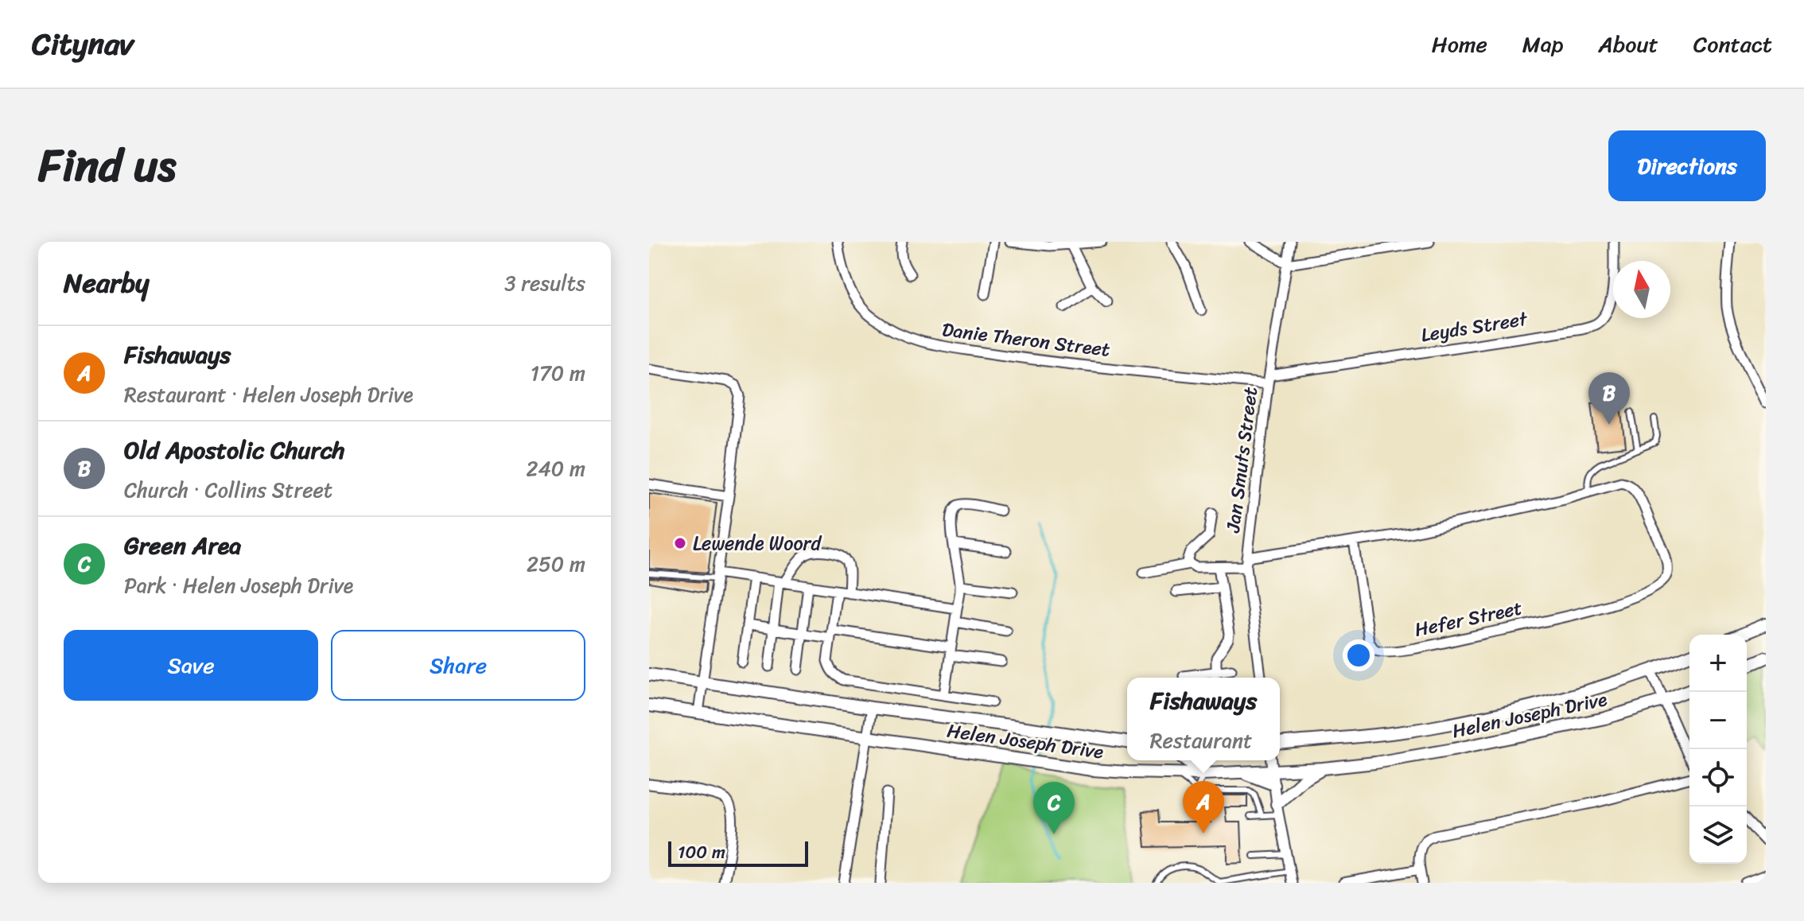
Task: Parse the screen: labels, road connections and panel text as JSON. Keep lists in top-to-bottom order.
{
  "streets": {
    "street": [
      "Leyds Street",
      "Danie Theron Street",
      "Jan Smuts Street",
      "Hefer Street",
      "Helen Joseph Drive"
    ]
  },
  "crossings": [
    ["Leyds Street", "Danie Theron Street"],
    ["Leyds Street", "Jan Smuts Street"],
    ["Danie Theron Street", "Jan Smuts Street"]
  ],
  "places": ["Lewende Woord"],
  "scale_bar": "100 m",
  "north": "top",
  "page": {
    "header": "Citynav",
    "nav": [
      "Home",
      "Map",
      "About",
      "Contact"
    ],
    "title": "Find us",
    "buttons": [
      "Directions",
      ["Save", "Share"]
    ],
    "heading": ["Nearby", "3 results"],
    "list": [
      {
        "mark": "A",
        "name": "Fishaways",
        "note": "Restaurant · Helen Joseph Drive",
        "value": "170 m"
      },
      {
        "mark": "B",
        "name": "Old Apostolic Church",
        "note": "Church · Collins Street",
        "value": "240 m"
      },
      {
        "mark": "C",
        "name": "Green Area",
        "note": "Park · Helen Joseph Drive",
        "value": "250 m"
      }
    ],
    "pins": ["B", "A", "C"],
    "map_buttons": ["+", "−"],
    "popup": ["Fishaways", "Restaurant"],
    "scale": "100 m"
  }
}
